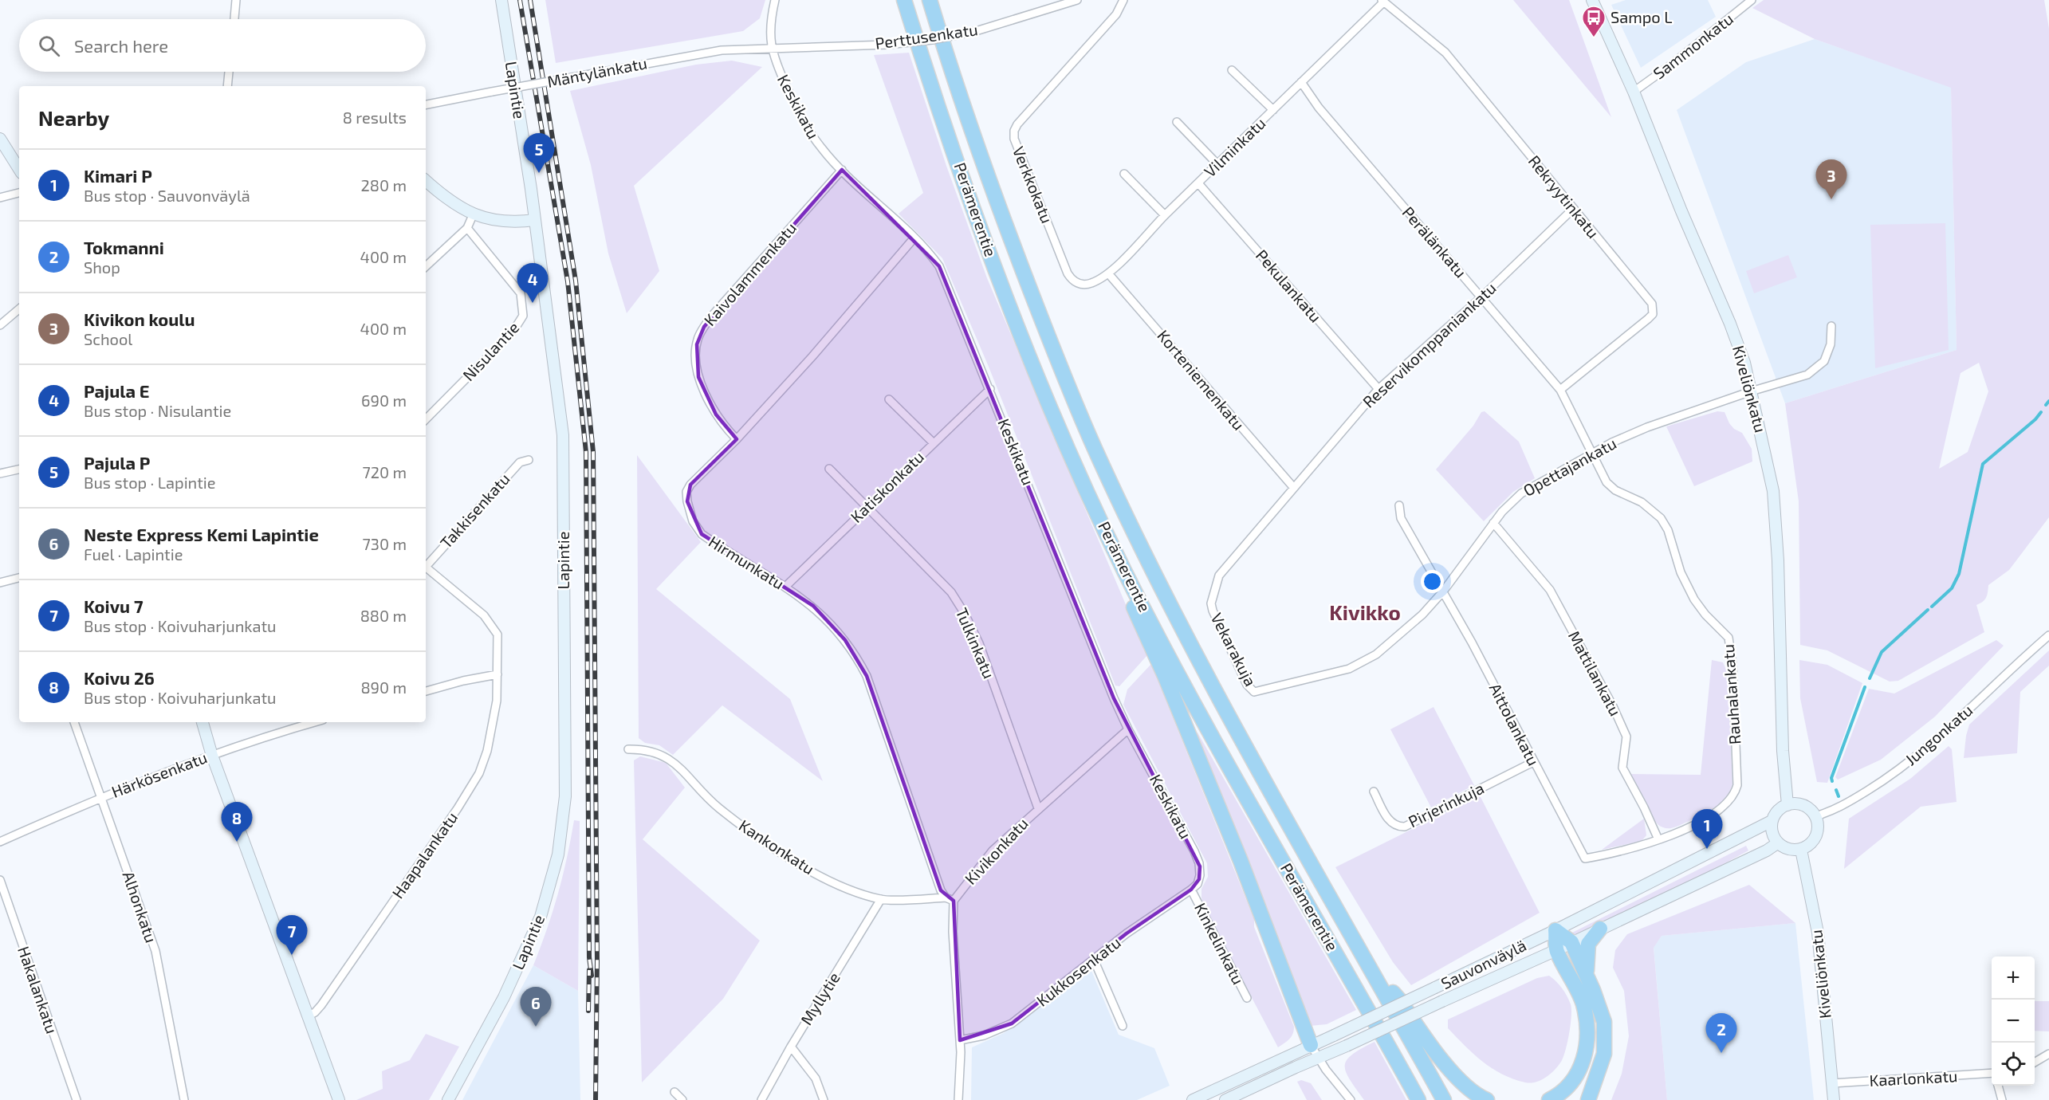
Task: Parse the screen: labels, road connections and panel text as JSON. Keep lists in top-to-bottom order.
{
  "streets": {
    "highway": ["Perämerentie"],
    "main road": ["Lapintie", "Kiveliönkatu", "Sauvonväylä"],
    "street": [
      "Perttusenkatu",
      "Sammonkatu",
      "Mäntylänkatu",
      "Keskikatu",
      "Vilminkatu",
      "Verkkokatu",
      "Rekryytinkatu",
      "Perälänkatu",
      "Kaivolammenkatu",
      "Pekulankatu",
      "Reservikomppaniankatu",
      "Nisulantie",
      "Korteniemenkatu",
      "Opettajankatu",
      "Katiskonkatu",
      "Takkisenkatu",
      "Hirmunkatu",
      "Tulkinkatu",
      "Vekarakuja",
      "Mattilankatu",
      "Rauhalankatu",
      "Aittolankatu",
      "Jungonkatu",
      "Härkösenkatu",
      "Pirjerinkuja",
      "Kankonkatu",
      "Kivikonkatu",
      "Haapalankatu",
      "Alhonkatu",
      "Kinkelinkatu",
      "Kukkosenkatu",
      "Hakalankatu",
      "Myllytie",
      "Kaarlonkatu"
    ]
  },
  "crossings": [
    ["Perttusenkatu", "Mäntylänkatu"],
    ["Perttusenkatu", "Keskikatu"],
    ["Sammonkatu", "Kiveliönkatu"],
    ["Mäntylänkatu", "Keskikatu"],
    ["Keskikatu", "Kaivolammenkatu"],
    ["Keskikatu", "Katiskonkatu"],
    ["Keskikatu", "Hirmunkatu"],
    ["Keskikatu", "Kivikonkatu"],
    ["Keskikatu", "Kinkelinkatu"],
    ["Keskikatu", "Kukkosenkatu"],
    ["Vilminkatu", "Verkkokatu"],
    ["Vilminkatu", "Rekryytinkatu"],
    ["Vilminkatu", "Perälänkatu"],
    ["Vilminkatu", "Pekulankatu"],
    ["Vilminkatu", "Korteniemenkatu"],
    ["Rekryytinkatu", "Perälänkatu"],
    ["Rekryytinkatu", "Reservikomppaniankatu"],
    ["Perälänkatu", "Reservikomppaniankatu"],
    ["Perälänkatu", "Opettajankatu"],
    ["Perälänkatu", "Rauhalankatu"],
    ["Kaivolammenkatu", "Hirmunkatu"],
    ["Pekulankatu", "Reservikomppaniankatu"],
    ["Reservikomppaniankatu", "Korteniemenkatu"],
    ["Reservikomppaniankatu", "Vekarakuja"],
    ["Kiveliönkatu", "Opettajankatu"],
    ["Kiveliönkatu", "Jungonkatu"],
    ["Kiveliönkatu", "Sauvonväylä"],
    ["Kiveliönkatu", "Kaarlonkatu"],
    ["Opettajankatu", "Vekarakuja"],
    ["Opettajankatu", "Mattilankatu"],
    ["Opettajankatu", "Rauhalankatu"],
    ["Opettajankatu", "Aittolankatu"],
    ["Katiskonkatu", "Hirmunkatu"],
    ["Katiskonkatu", "Tulkinkatu"],
    ["Hirmunkatu", "Kankonkatu"],
    ["Hirmunkatu", "Kivikonkatu"],
    ["Tulkinkatu", "Kivikonkatu"],
    ["Mattilankatu", "Rauhalankatu"],
    ["Rauhalankatu", "Aittolankatu"],
    ["Aittolankatu", "Pirjerinkuja"],
    ["Jungonkatu", "Sauvonväylä"],
    ["Härkösenkatu", "Alhonkatu"],
    ["Kankonkatu", "Kivikonkatu"],
    ["Kankonkatu", "Myllytie"],
    ["Kinkelinkatu", "Kukkosenkatu"]
  ],
  "districts": ["Kivikko"],
  "places": {
    "bus stop": ["Sampo L"]
  },
  "page": {
    "search": "Search here",
    "heading": ["Nearby", "8 results"],
    "pins": [
      "5",
      "3",
      "4",
      "8",
      "1",
      "7",
      "6",
      "2"
    ],
    "list": [
      {
        "mark": "1",
        "name": "Kimari P",
        "note": "Bus stop · Sauvonväylä",
        "value": "280 m"
      },
      {
        "mark": "2",
        "name": "Tokmanni",
        "note": "Shop",
        "value": "400 m"
      },
      {
        "mark": "3",
        "name": "Kivikon koulu",
        "note": "School",
        "value": "400 m"
      },
      {
        "mark": "4",
        "name": "Pajula E",
        "note": "Bus stop · Nisulantie",
        "value": "690 m"
      },
      {
        "mark": "5",
        "name": "Pajula P",
        "note": "Bus stop · Lapintie",
        "value": "720 m"
      },
      {
        "mark": "6",
        "name": "Neste Express Kemi Lapintie",
        "note": "Fuel · Lapintie",
        "value": "730 m"
      },
      {
        "mark": "7",
        "name": "Koivu 7",
        "note": "Bus stop · Koivuharjunkatu",
        "value": "880 m"
      },
      {
        "mark": "8",
        "name": "Koivu 26",
        "note": "Bus stop · Koivuharjunkatu",
        "value": "890 m"
      }
    ],
    "map_buttons": ["+", "−"]
  }
}
